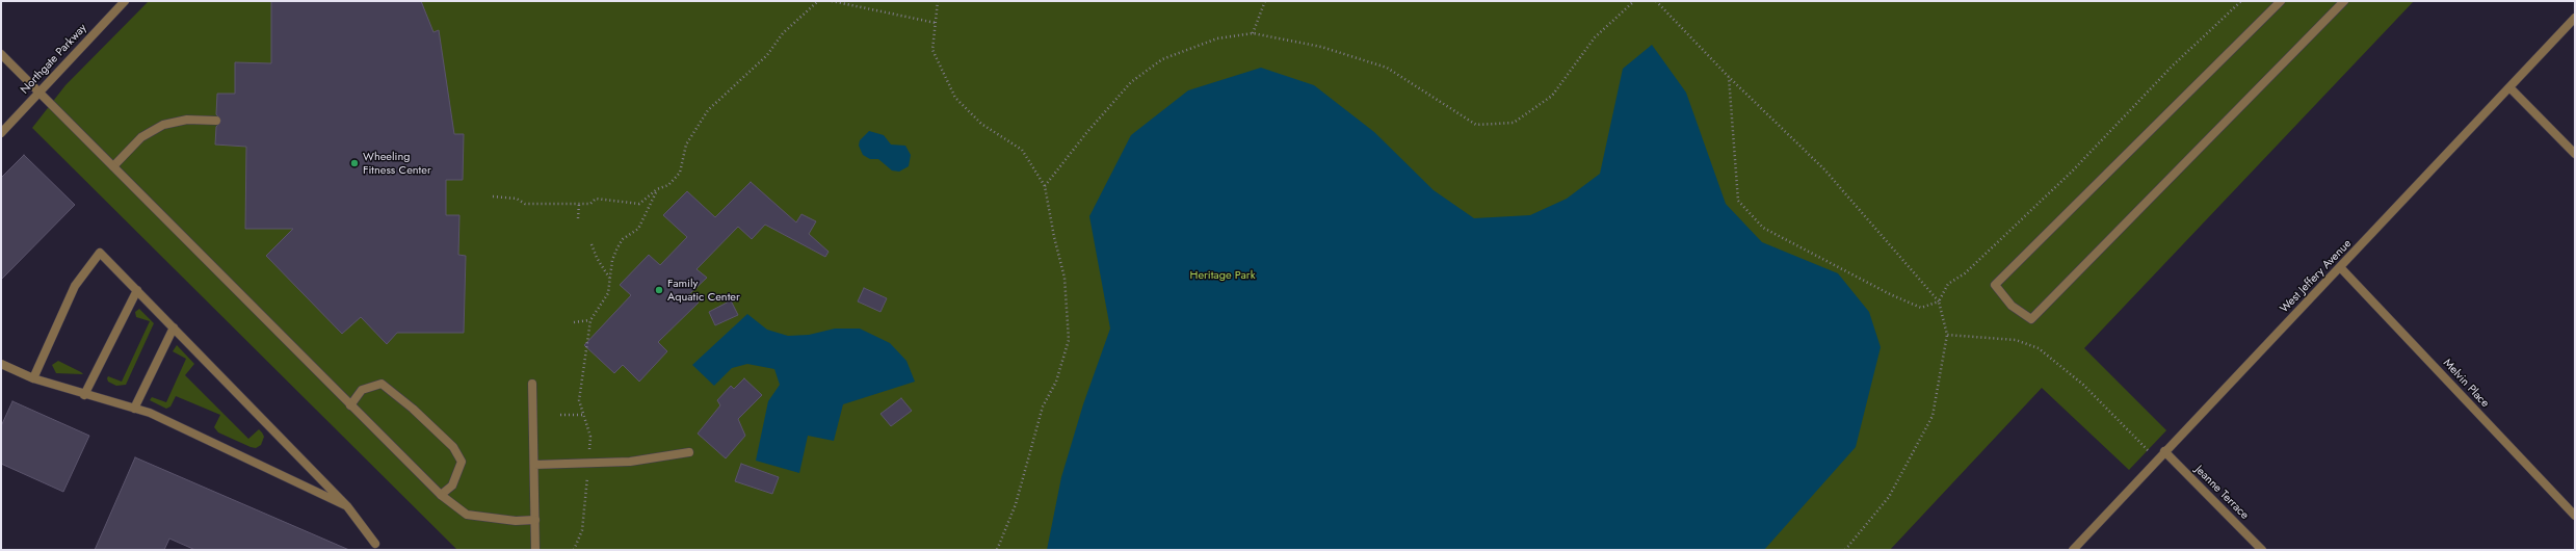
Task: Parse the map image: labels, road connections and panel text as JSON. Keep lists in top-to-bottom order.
{
  "streets": {
    "street": [
      "Northgate Parkway",
      "West Jeffery Avenue",
      "Melvin Place",
      "Jeanne Terrace"
    ]
  },
  "crossings": [
    ["West Jeffery Avenue", "Melvin Place"],
    ["West Jeffery Avenue", "Jeanne Terrace"]
  ],
  "parks": ["Heritage Park"],
  "places": ["Wheeling Fitness Center", "Family Aquatic Center"]
}
